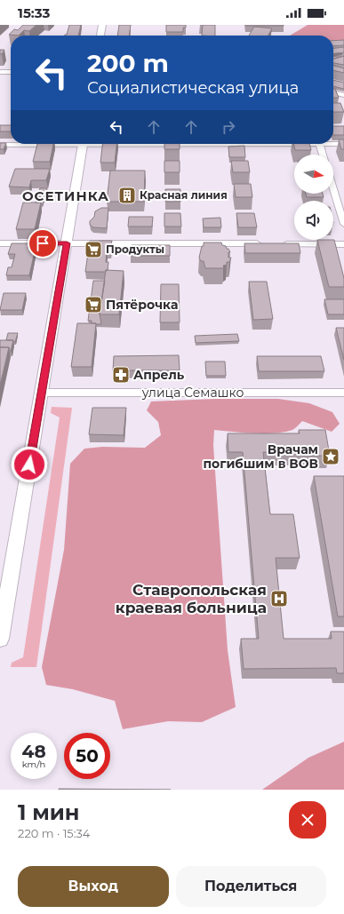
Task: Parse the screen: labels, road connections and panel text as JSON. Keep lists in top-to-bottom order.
{
  "streets": {
    "street": ["улица Семашко"]
  },
  "districts": ["ОСЕТИНКА"],
  "places": {
    "building": ["Красная линия"],
    "supermarket": ["Продукты", "Пятёрочка"],
    "pharmacy": ["Апрель"],
    "place": ["Врачам погибшим в ВОВ"],
    "hospital": ["Ставропольская краевая больница"]
  },
  "north": "right",
  "page": {
    "status": "15:33",
    "turn": ["200 m", "Социалистическая улица"],
    "speed": "48 km/h",
    "limit": "50",
    "heading": ["1 мин", "220 m · 15:34"],
    "buttons": ["Выход", "Поделиться"]
  }
}
